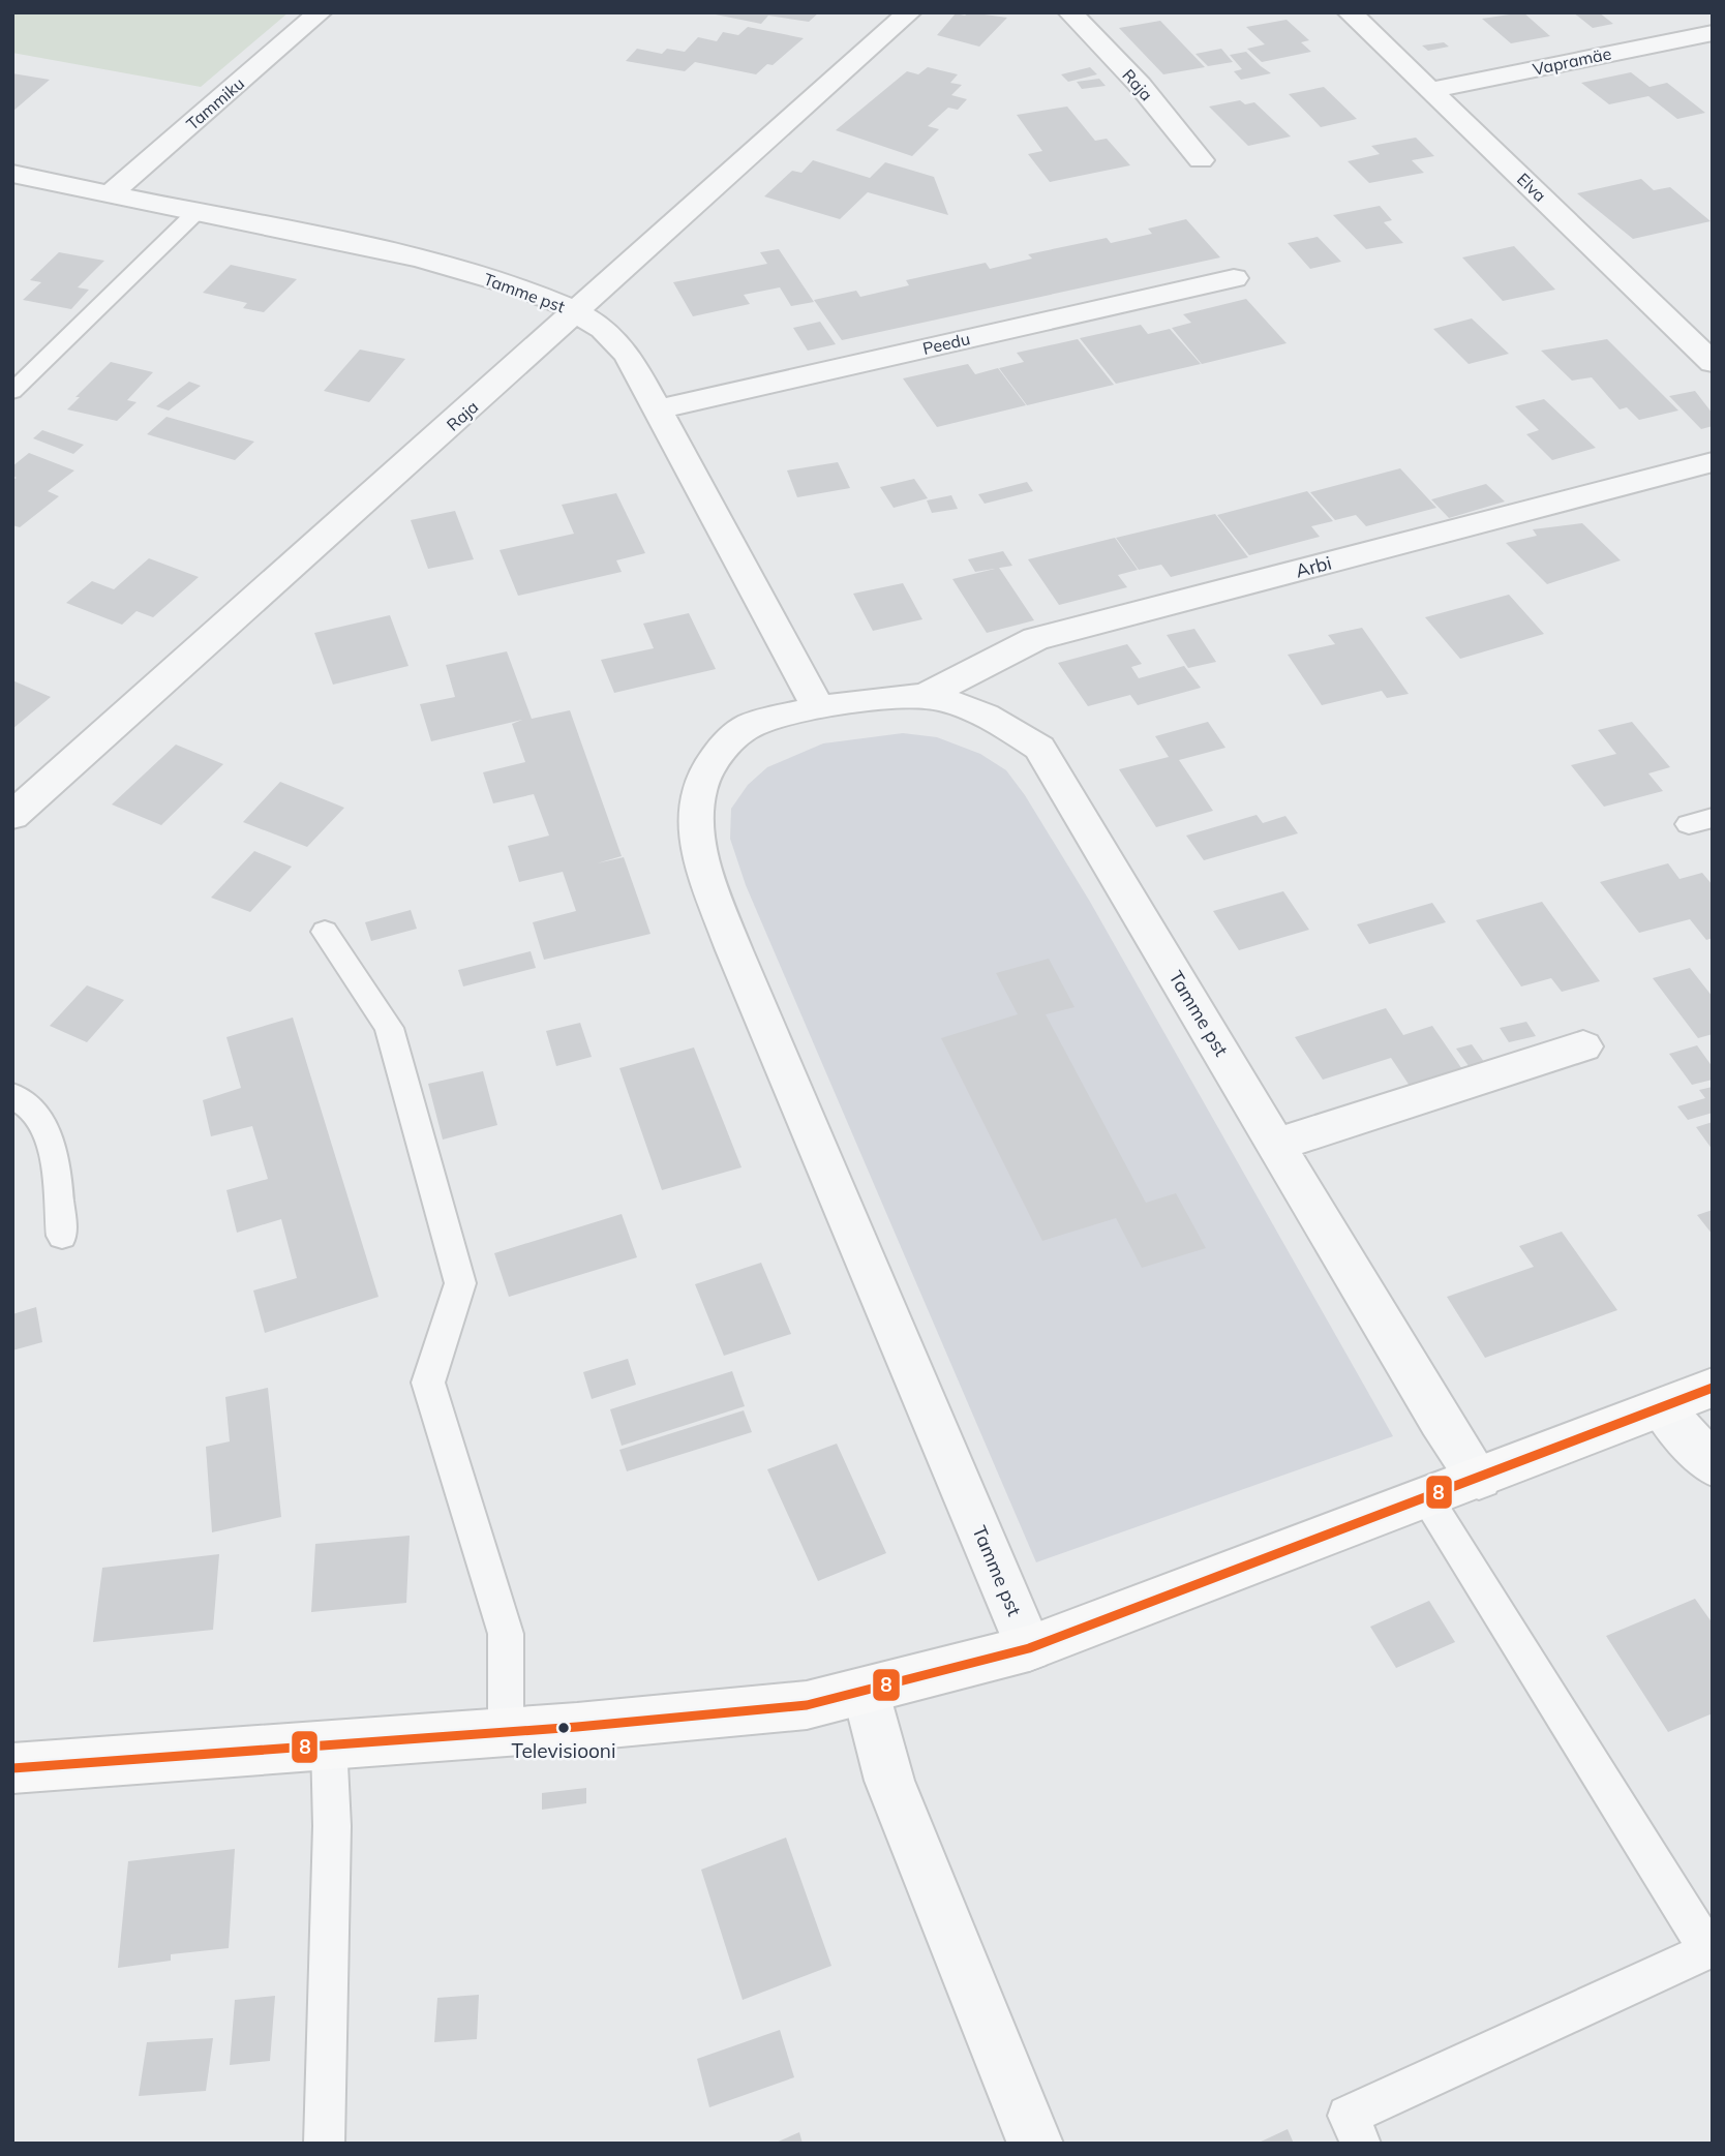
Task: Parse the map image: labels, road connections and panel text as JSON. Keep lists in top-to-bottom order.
{
  "streets": {
    "street": [
      "Vapramäe",
      "Raja",
      "Tammiku",
      "Elva",
      "Tamme pst",
      "Peedu",
      "Arbi"
    ]
  },
  "crossings": [
    ["Vapramäe", "Elva"],
    ["Raja", "Tamme pst"],
    ["Tammiku", "Tamme pst"],
    ["Tamme pst", "Peedu"],
    ["Tamme pst", "Arbi"]
  ],
  "places": ["Televisiooni"],
  "lines": ["transit line 8"]
}
